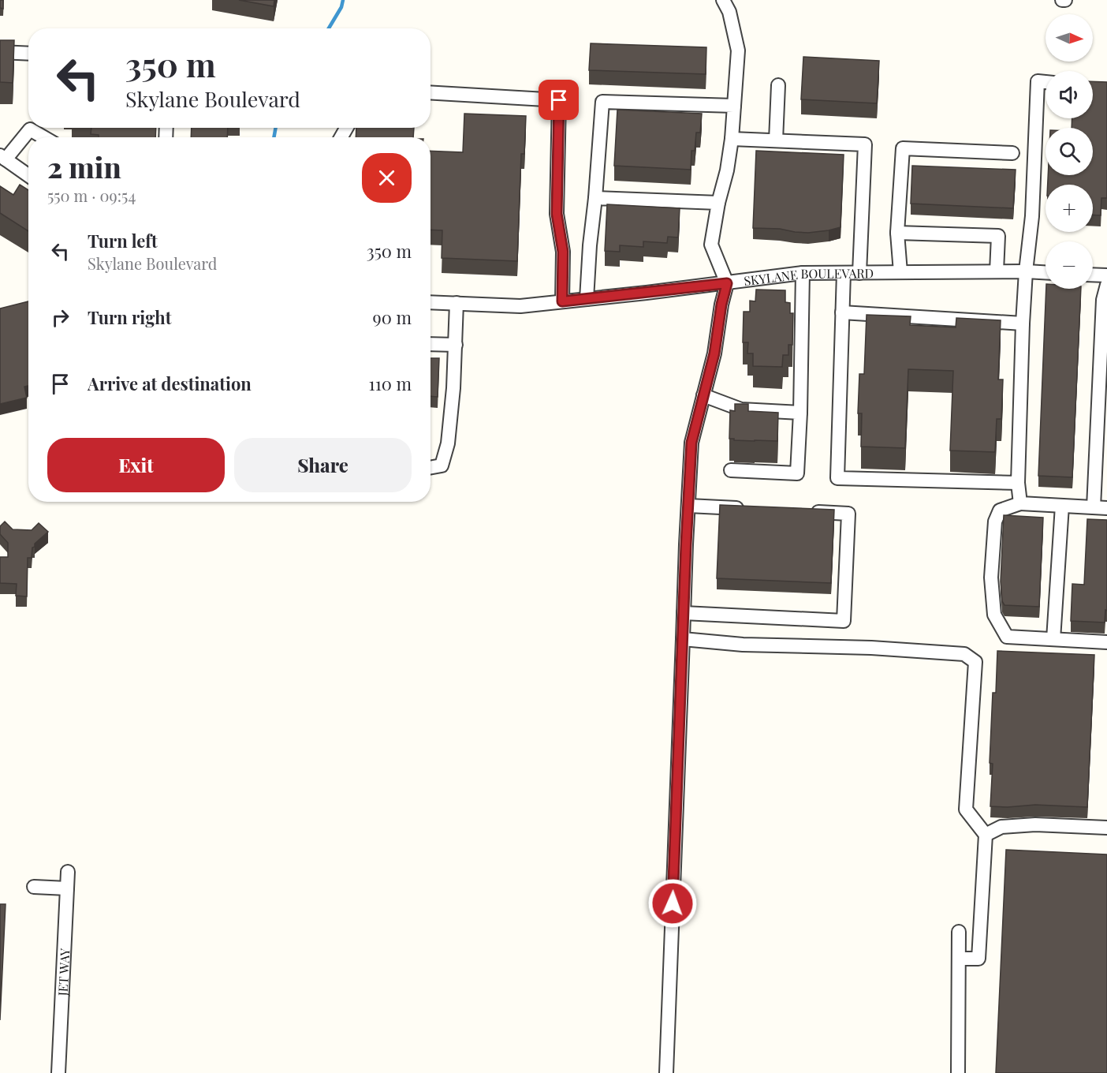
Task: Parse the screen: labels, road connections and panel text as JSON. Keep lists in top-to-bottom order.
{
  "streets": {
    "street": ["SKYLANE BOULEVARD", "JET WAY"]
  },
  "north": "right",
  "page": {
    "map_buttons": ["+", "−"],
    "turn": ["350 m", "Skylane Boulevard"],
    "heading": ["2 min", "550 m · 09:54"],
    "list": [
      {
        "name": "Turn left",
        "note": "Skylane Boulevard",
        "value": "350 m"
      },
      {
        "name": "Turn right",
        "value": "90 m"
      },
      {
        "name": "Arrive at destination",
        "value": "110 m"
      }
    ],
    "buttons": ["Exit", "Share"]
  }
}
